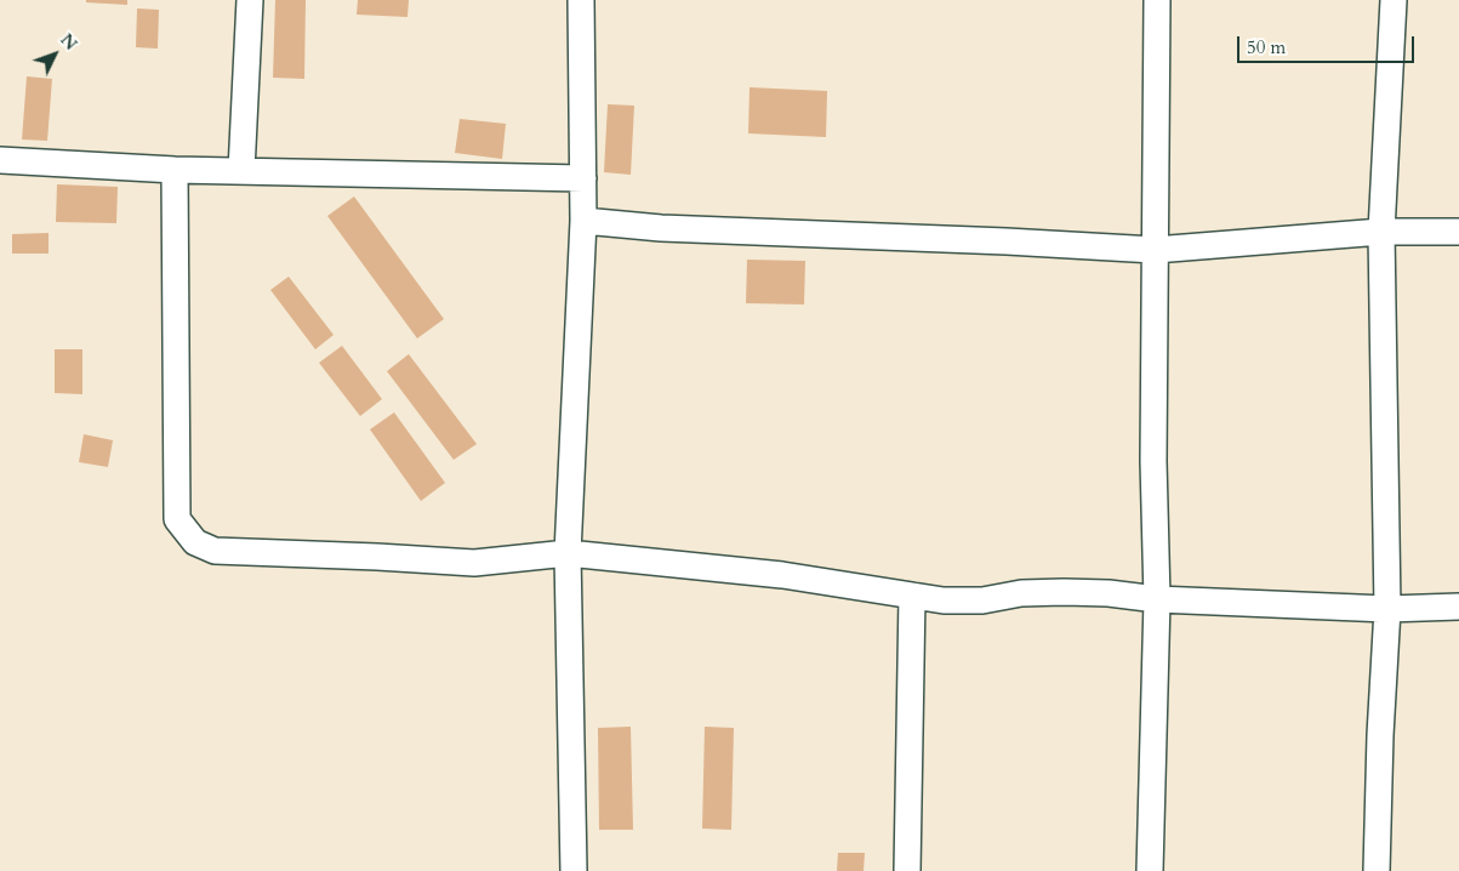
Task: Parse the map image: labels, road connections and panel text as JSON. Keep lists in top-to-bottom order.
{
  "scale_bar": "50 m",
  "north": "top right"
}
